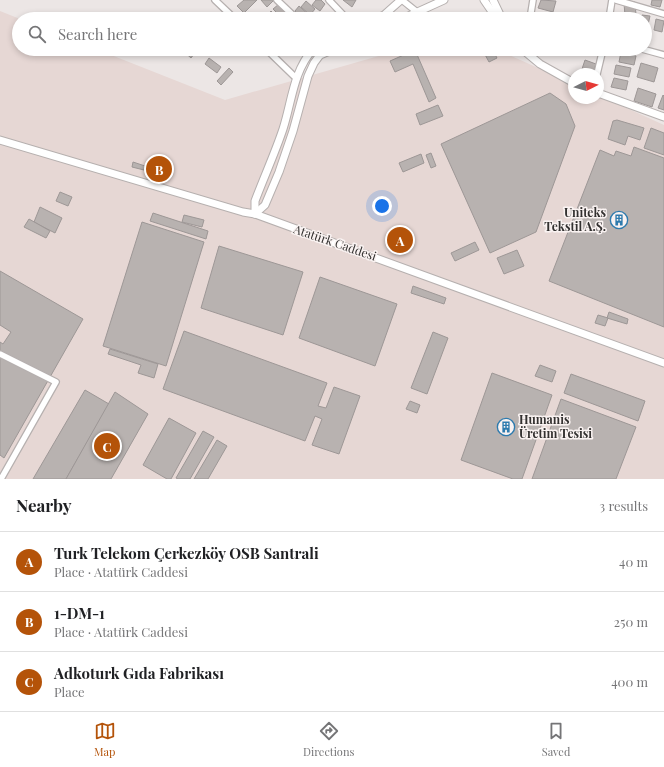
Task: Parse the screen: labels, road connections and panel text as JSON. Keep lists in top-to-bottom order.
{
  "streets": {
    "street": ["Atatürk Caddesi"]
  },
  "places": {
    "building": ["Uniteks Tekstil A.Ş.", "Humanis Üretim Tesisi"]
  },
  "north": "right",
  "page": {
    "search": "Search here",
    "pins": ["B", "A", "C"],
    "heading": ["Nearby", "3 results"],
    "list": [
      {
        "mark": "A",
        "name": "Turk Telekom Çerkezköy OSB Santrali",
        "note": "Place · Atatürk Caddesi",
        "value": "40 m"
      },
      {
        "mark": "B",
        "name": "1-DM-1",
        "note": "Place · Atatürk Caddesi",
        "value": "250 m"
      },
      {
        "mark": "C",
        "name": "Adkoturk Gıda Fabrikası",
        "note": "Place",
        "value": "400 m"
      }
    ],
    "nav": ["Map", "Directions", "Saved"]
  }
}
